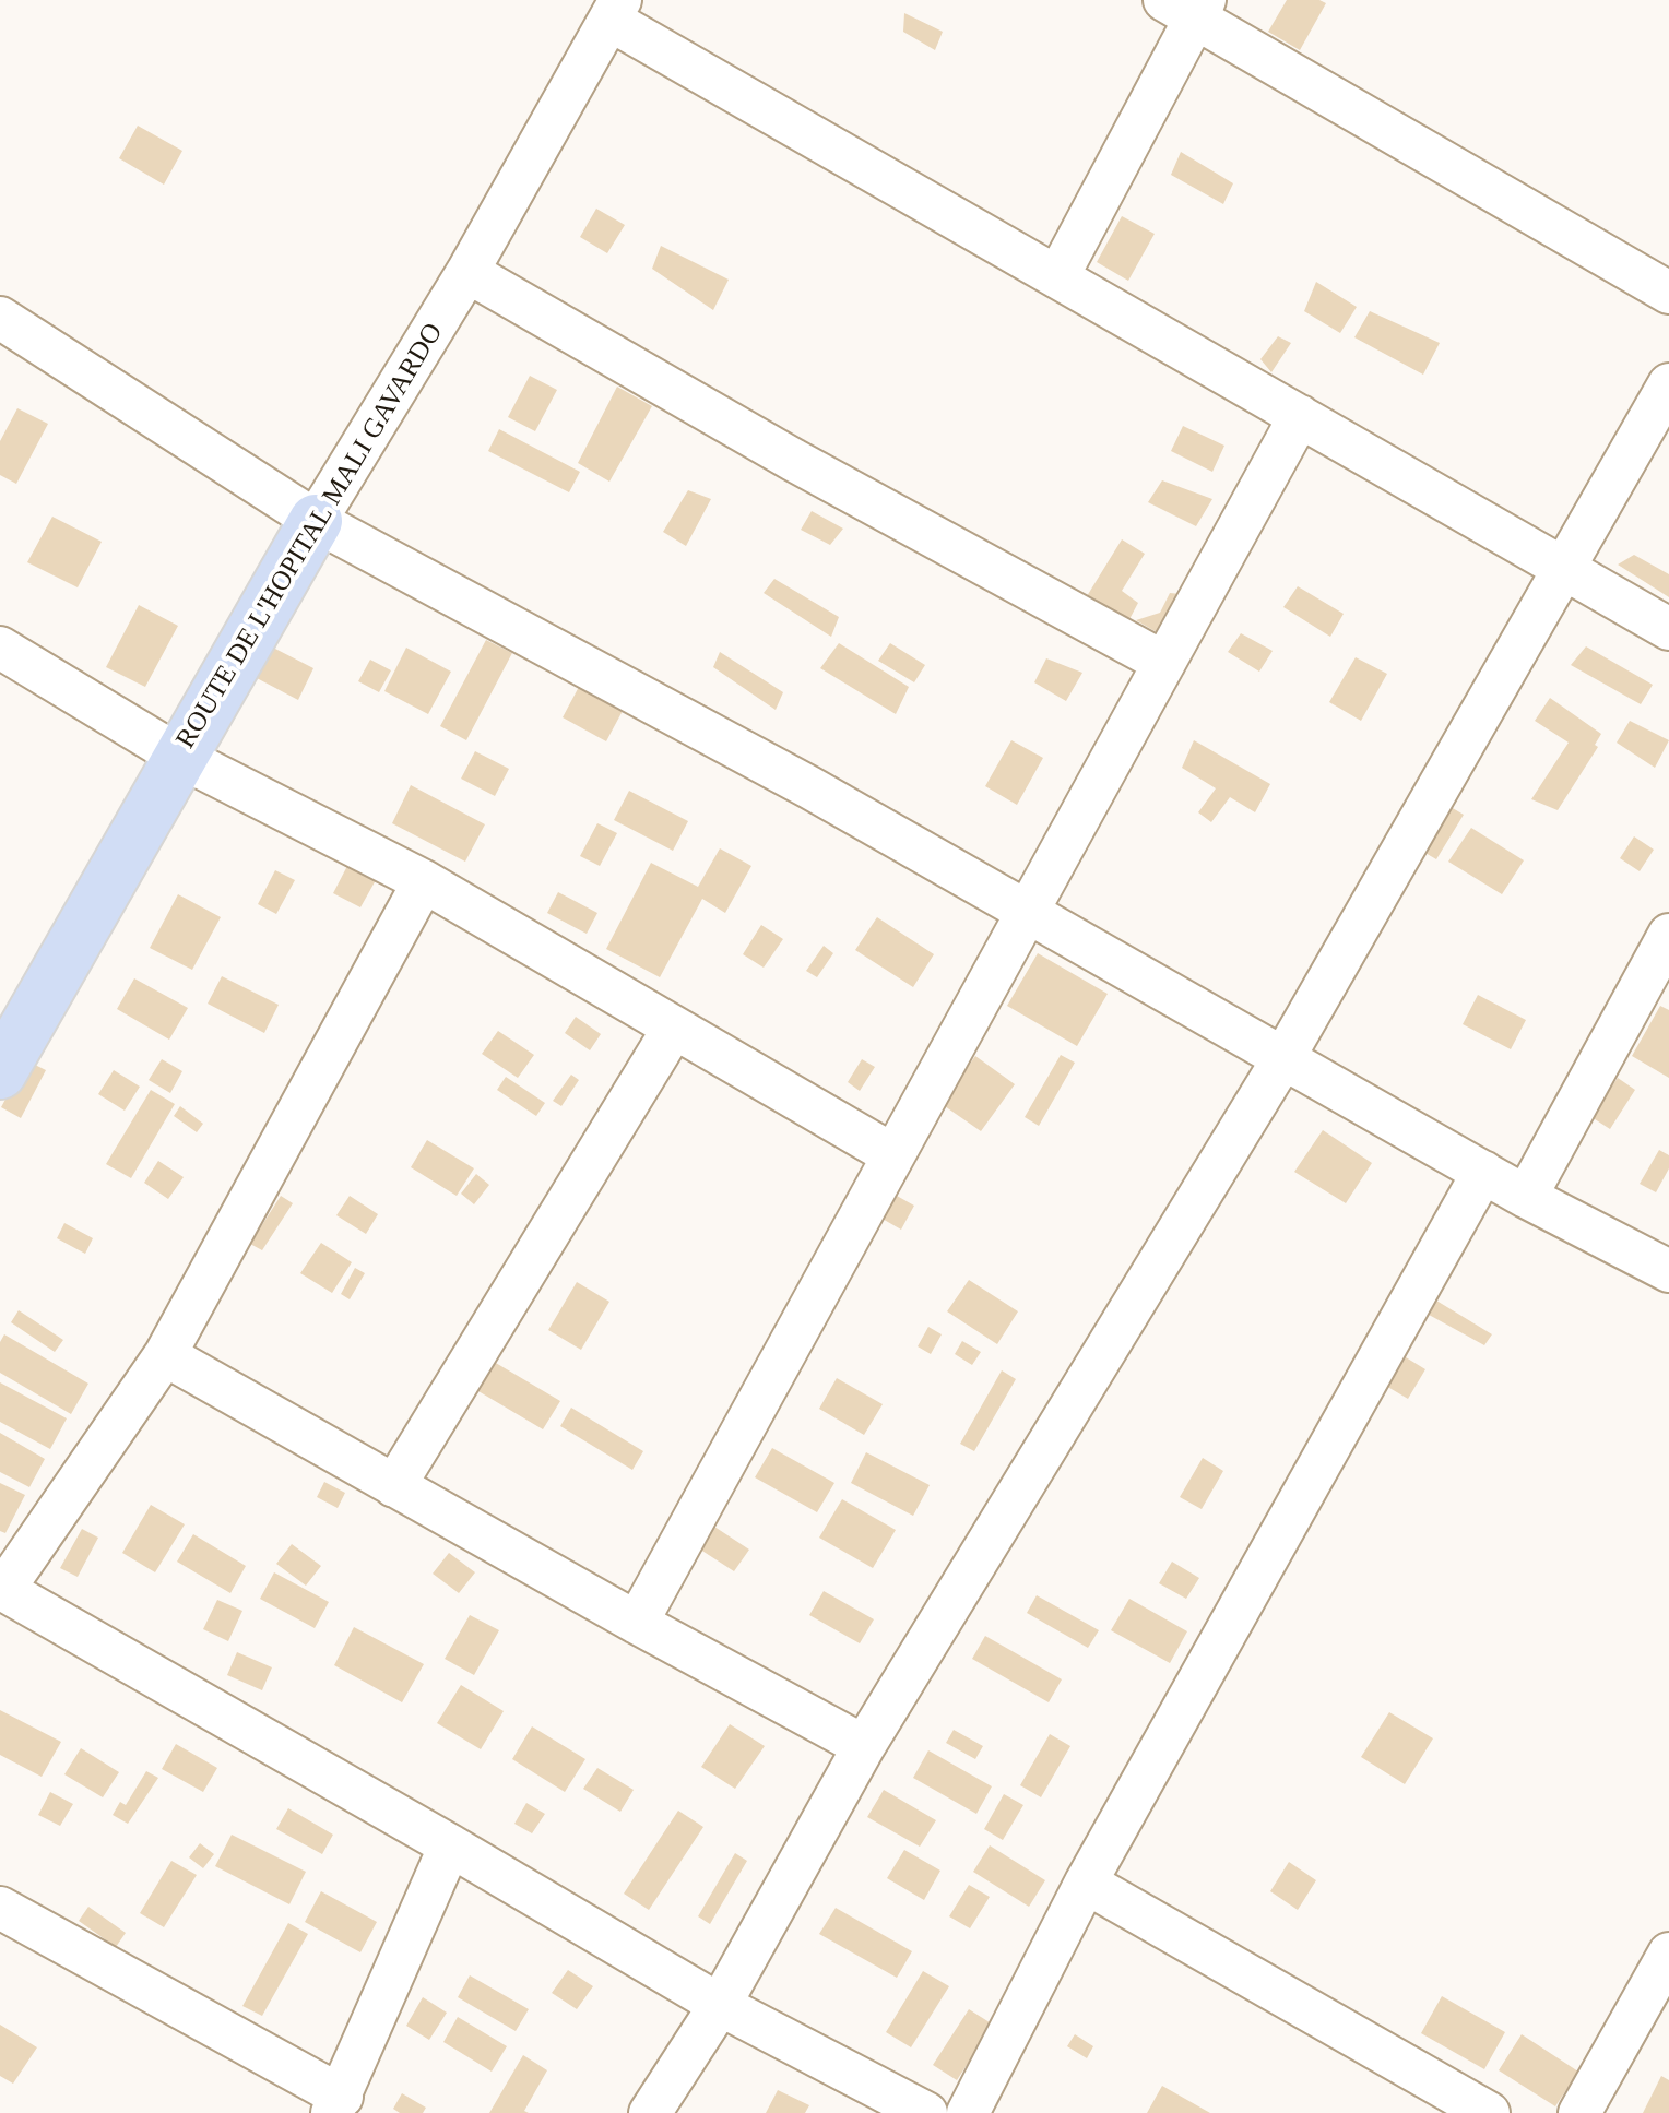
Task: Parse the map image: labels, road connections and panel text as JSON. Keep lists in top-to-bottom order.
{
  "streets": {
    "main road": ["ROUTE DE L'HOPITAL MALI GAVARDO"]
  }
}
